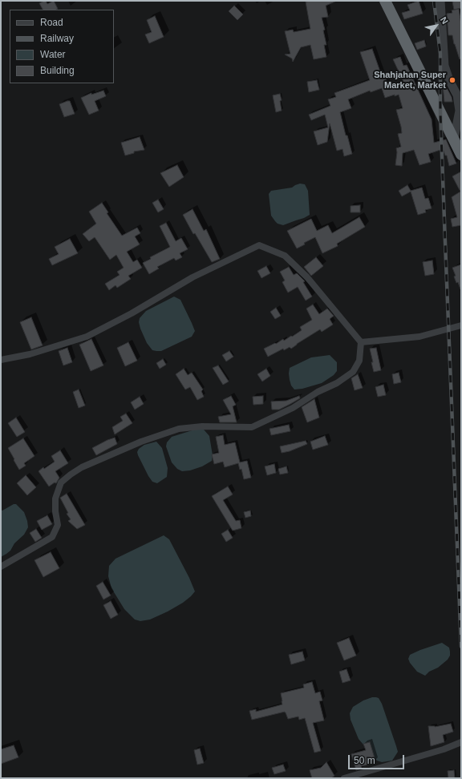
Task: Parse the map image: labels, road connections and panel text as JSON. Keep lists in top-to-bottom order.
{
  "places": ["Shahjahan Super Market, Market"],
  "legend": [
    "Road",
    "Railway",
    "Water",
    "Building"
  ],
  "scale_bar": "50 m",
  "north": "top right"
}
